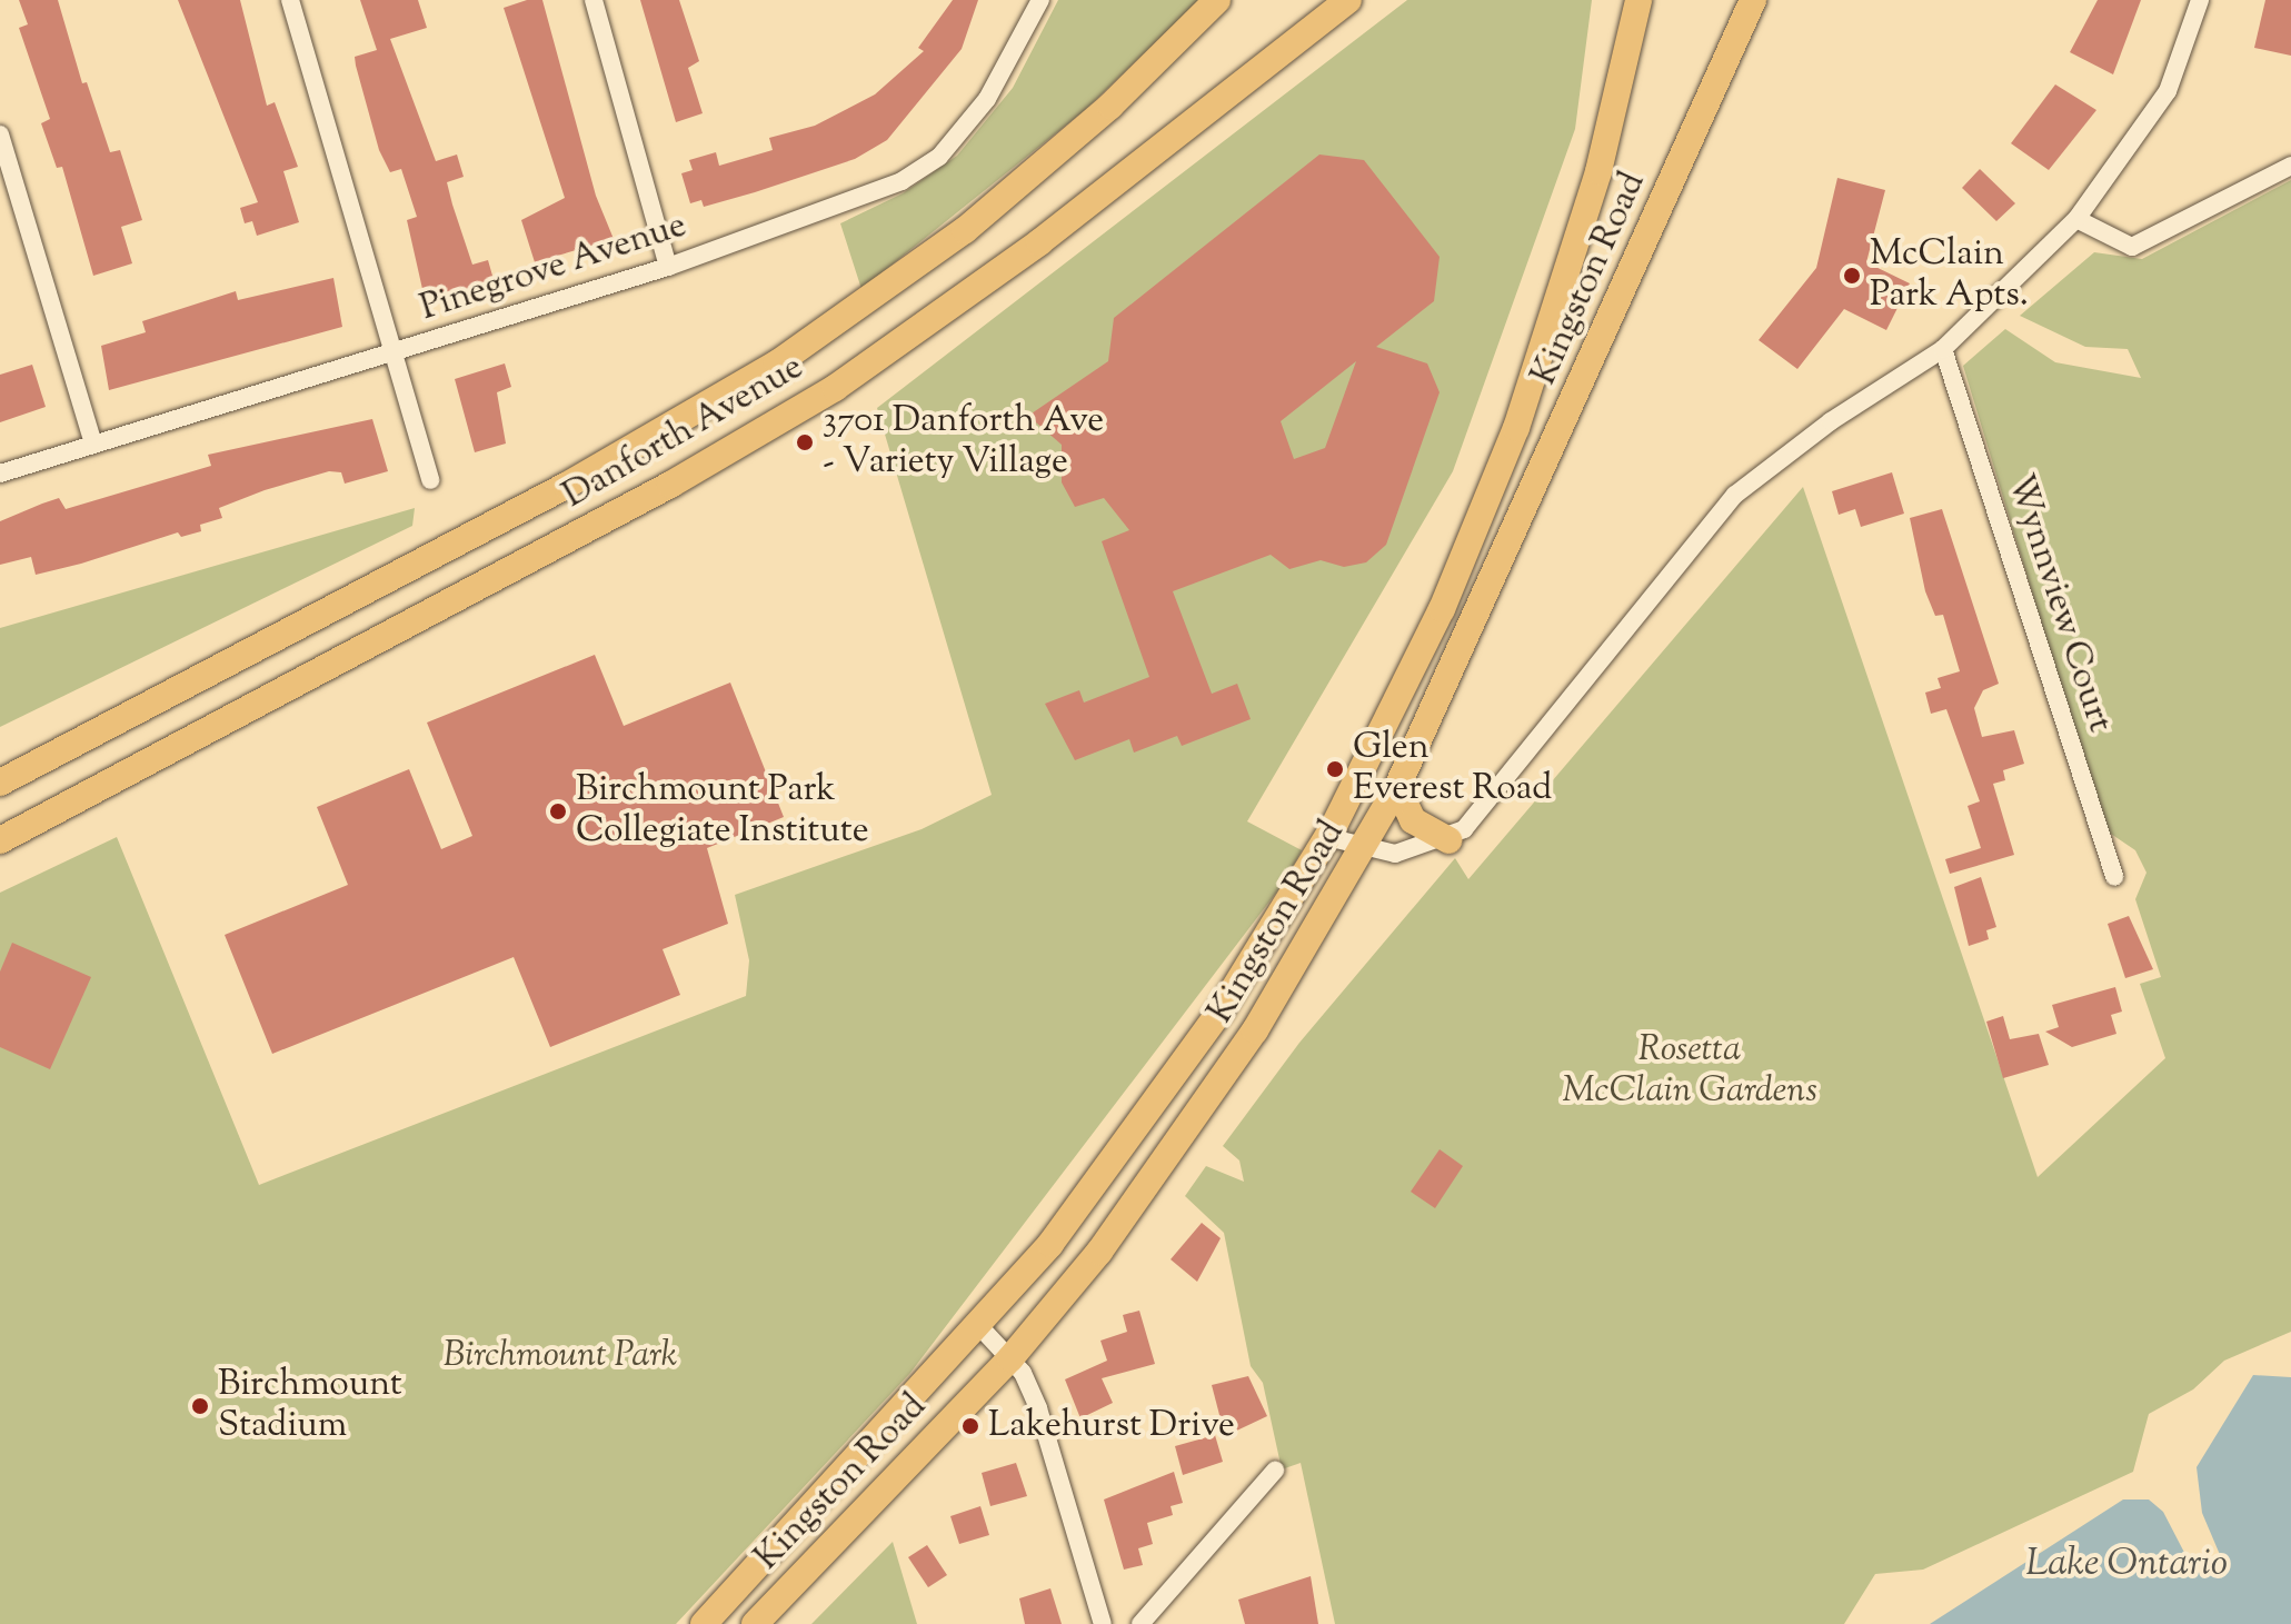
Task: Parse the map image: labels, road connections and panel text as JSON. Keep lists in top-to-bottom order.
{
  "streets": {
    "main road": ["Kingston Road", "Danforth Avenue"],
    "street": ["Pinegrove Avenue", "Wynnview Court"]
  },
  "water": ["Lake Ontario"],
  "parks": ["Rosetta McClain Gardens", "Birchmount Park"],
  "places": [
    "McClain Park Apts.",
    "3701 Danforth Ave - Variety Village",
    "Glen Everest Road",
    "Birchmount Park Collegiate Institute",
    "Birchmount Stadium",
    "Lakehurst Drive"
  ]
}
